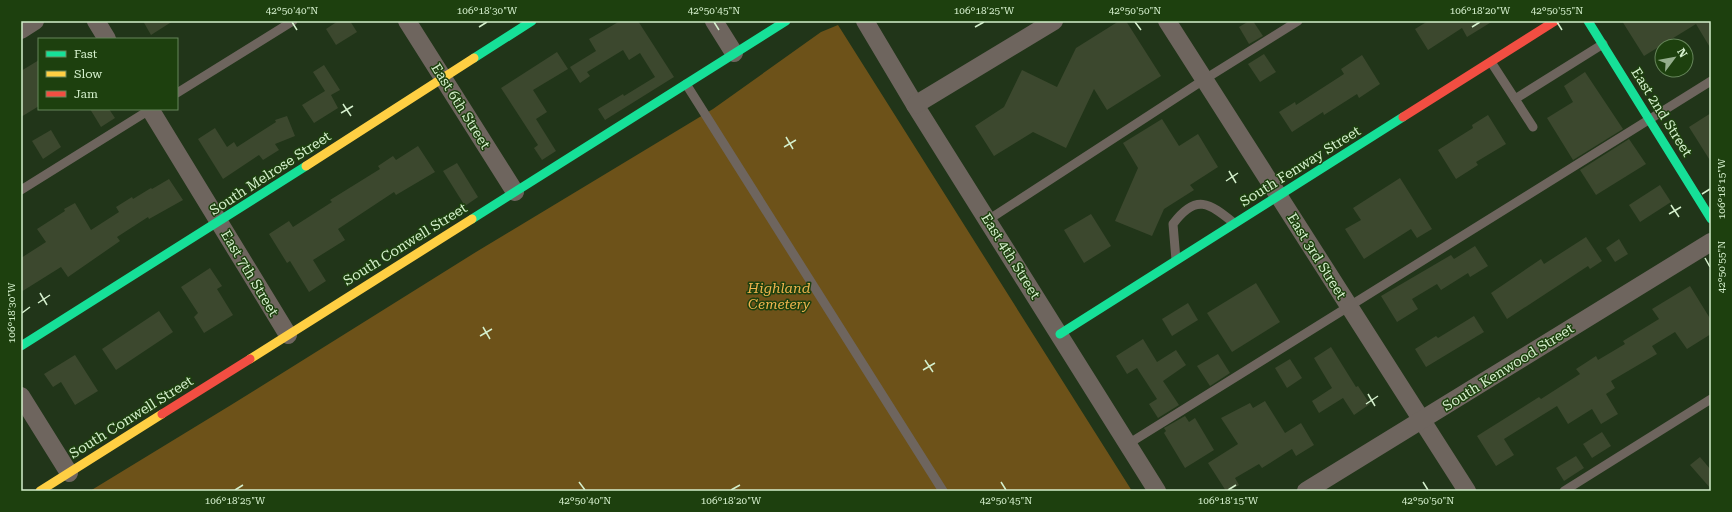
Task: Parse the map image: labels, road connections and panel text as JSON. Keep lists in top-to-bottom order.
{
  "streets": {
    "street": [
      "East 6th Street",
      "East 2nd Street",
      "South Fenway Street",
      "South Melrose Street",
      "South Conwell Street",
      "East 4th Street",
      "East 3rd Street",
      "East 7th Street",
      "South Kenwood Street"
    ]
  },
  "crossings": [
    ["East 6th Street", "South Melrose Street"],
    ["East 6th Street", "South Conwell Street"],
    ["South Fenway Street", "East 4th Street"],
    ["South Fenway Street", "East 3rd Street"],
    ["South Melrose Street", "East 7th Street"],
    ["South Conwell Street", "East 7th Street"],
    ["East 3rd Street", "South Kenwood Street"]
  ],
  "parks": ["Highland Cemetery"],
  "legend": ["Fast", "Slow", "Jam"],
  "north": "top right",
  "coordinates": [
    "42°50'40\"N",
    "106°18'30\"W",
    "42°50'45\"N",
    "106°18'25\"W",
    "42°50'50\"N",
    "106°18'20\"W",
    "42°50'55\"N",
    "106°18'15\"W"
  ]
}
